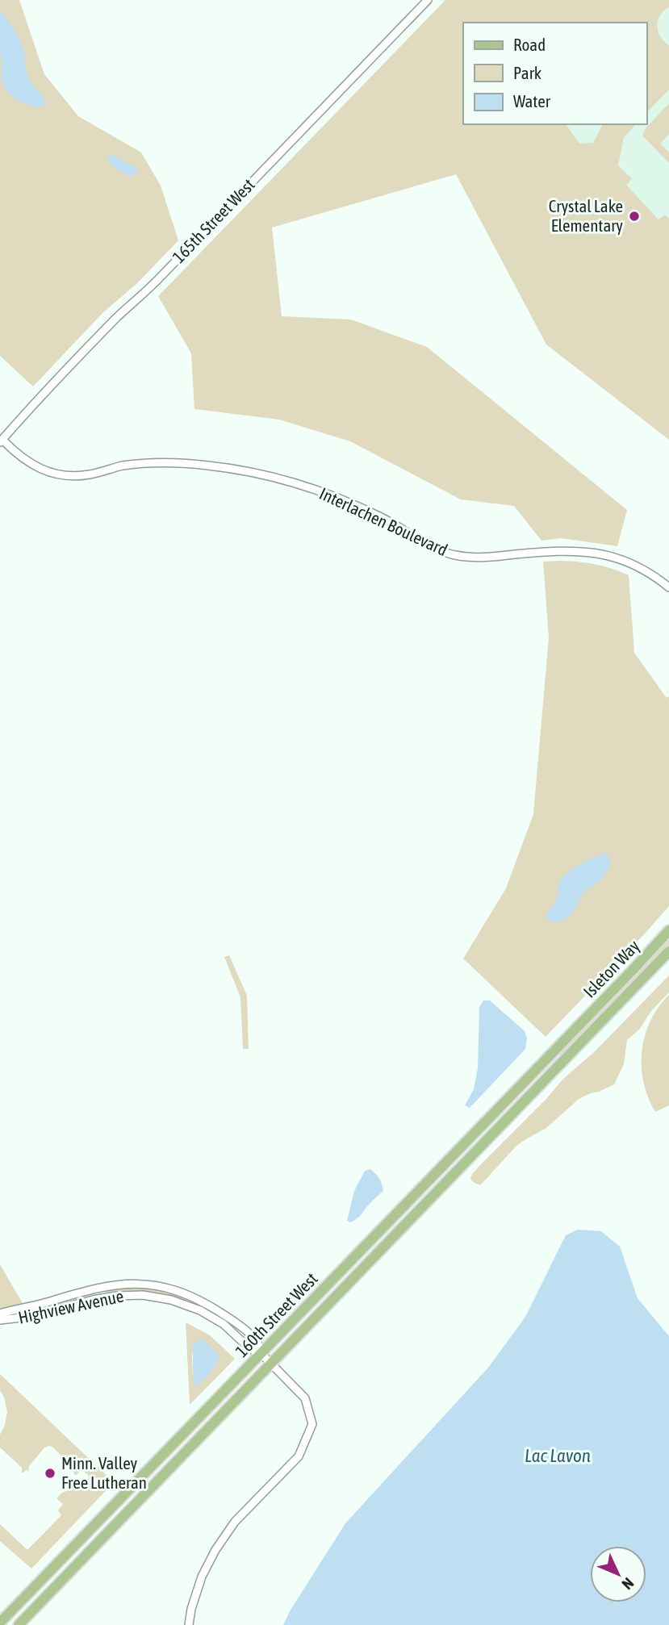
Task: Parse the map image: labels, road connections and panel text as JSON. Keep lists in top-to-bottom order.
{
  "streets": {
    "main road": ["Isleton Way", "160th Street West"],
    "street": ["165th Street West", "Interlachen Boulevard", "Highview Avenue"]
  },
  "crossings": [
    ["165th Street West", "Interlachen Boulevard"],
    ["Isleton Way", "160th Street West"],
    ["Highview Avenue", "160th Street West"]
  ],
  "water": ["Lac Lavon"],
  "places": ["Crystal Lake Elementary", "Minn. Valley Free Lutheran"],
  "legend": ["Road", "Park", "Water"],
  "north": "bottom right"
}
